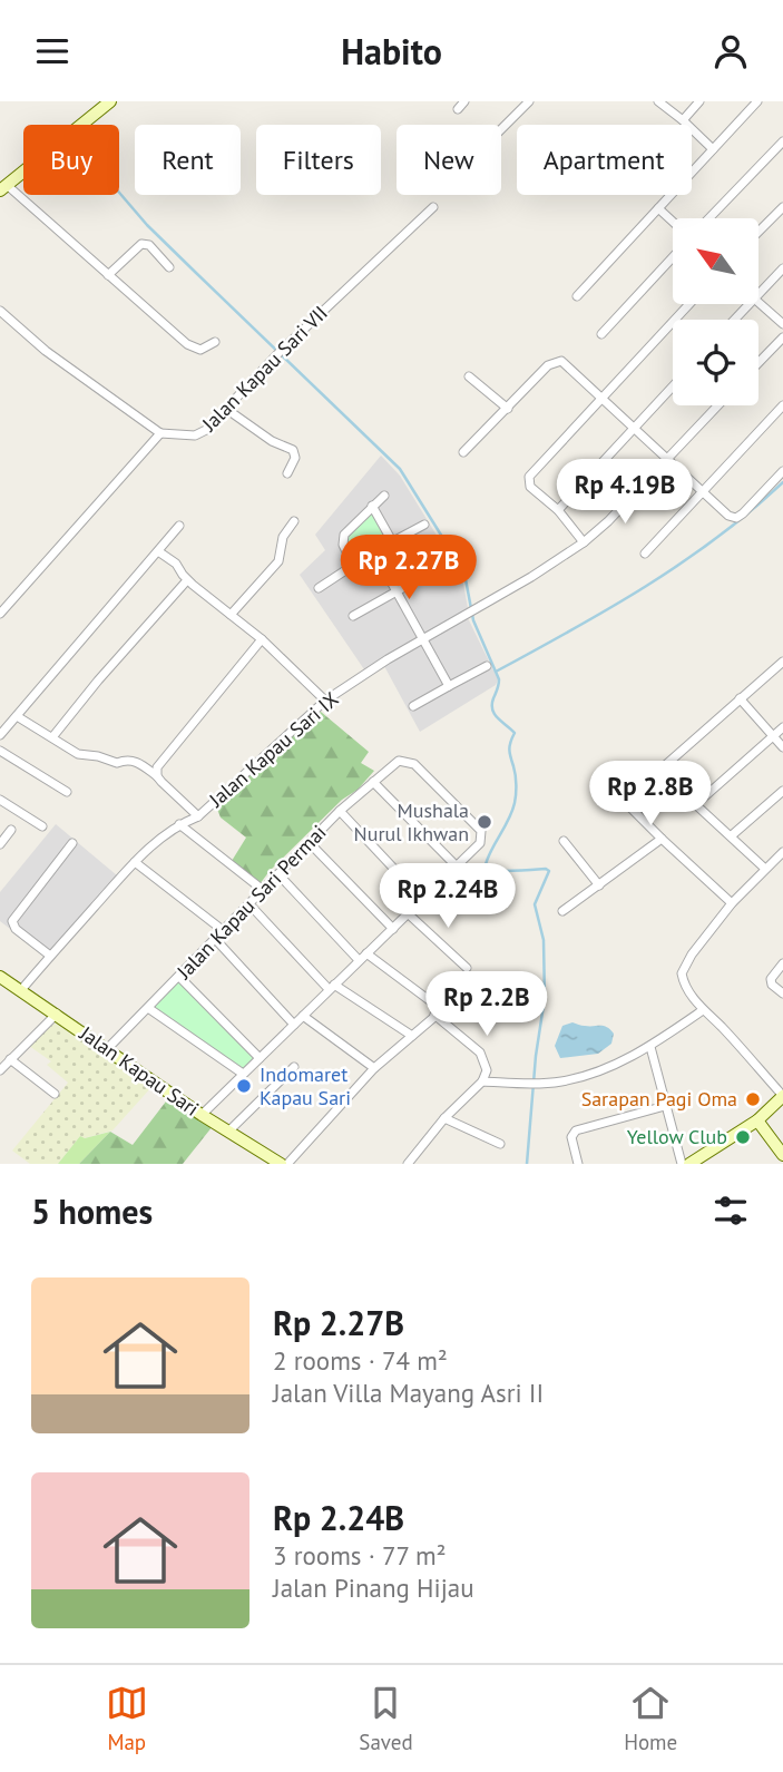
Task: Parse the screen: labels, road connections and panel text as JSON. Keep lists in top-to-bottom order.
{
  "streets": {
    "main road": ["Jalan Kapau Sari"],
    "street": ["Jalan Kapau Sari VII", "Jalan Kapau Sari IX", "Jalan Kapau Sari Permai"]
  },
  "crossings": [
    ["Jalan Kapau Sari IX", "Jalan Kapau Sari"],
    ["Jalan Kapau Sari Permai", "Jalan Kapau Sari"]
  ],
  "places": [
    "Mushala Nurul Ikhwan",
    "Indomaret Kapau Sari",
    "Sarapan Pagi Oma",
    "Yellow Club"
  ],
  "north": "top left",
  "page": {
    "header": "Habito",
    "chip": [
      "Buy",
      "Rent",
      "Filters",
      "New",
      "Apartment"
    ],
    "price": [
      "Rp 4.19B",
      "Rp 2.27B",
      "Rp 2.8B",
      "Rp 2.24B",
      "Rp 2.2B"
    ],
    "heading": "5 homes",
    "list": [
      {
        "name": "Rp 2.27B",
        "note": "2 rooms · 74 m² · Jalan Villa Mayang Asri II"
      },
      {
        "name": "Rp 2.24B",
        "note": "3 rooms · 77 m² · Jalan Pinang Hijau"
      }
    ],
    "tabs": ["Map", "Saved", "Home"]
  }
}
